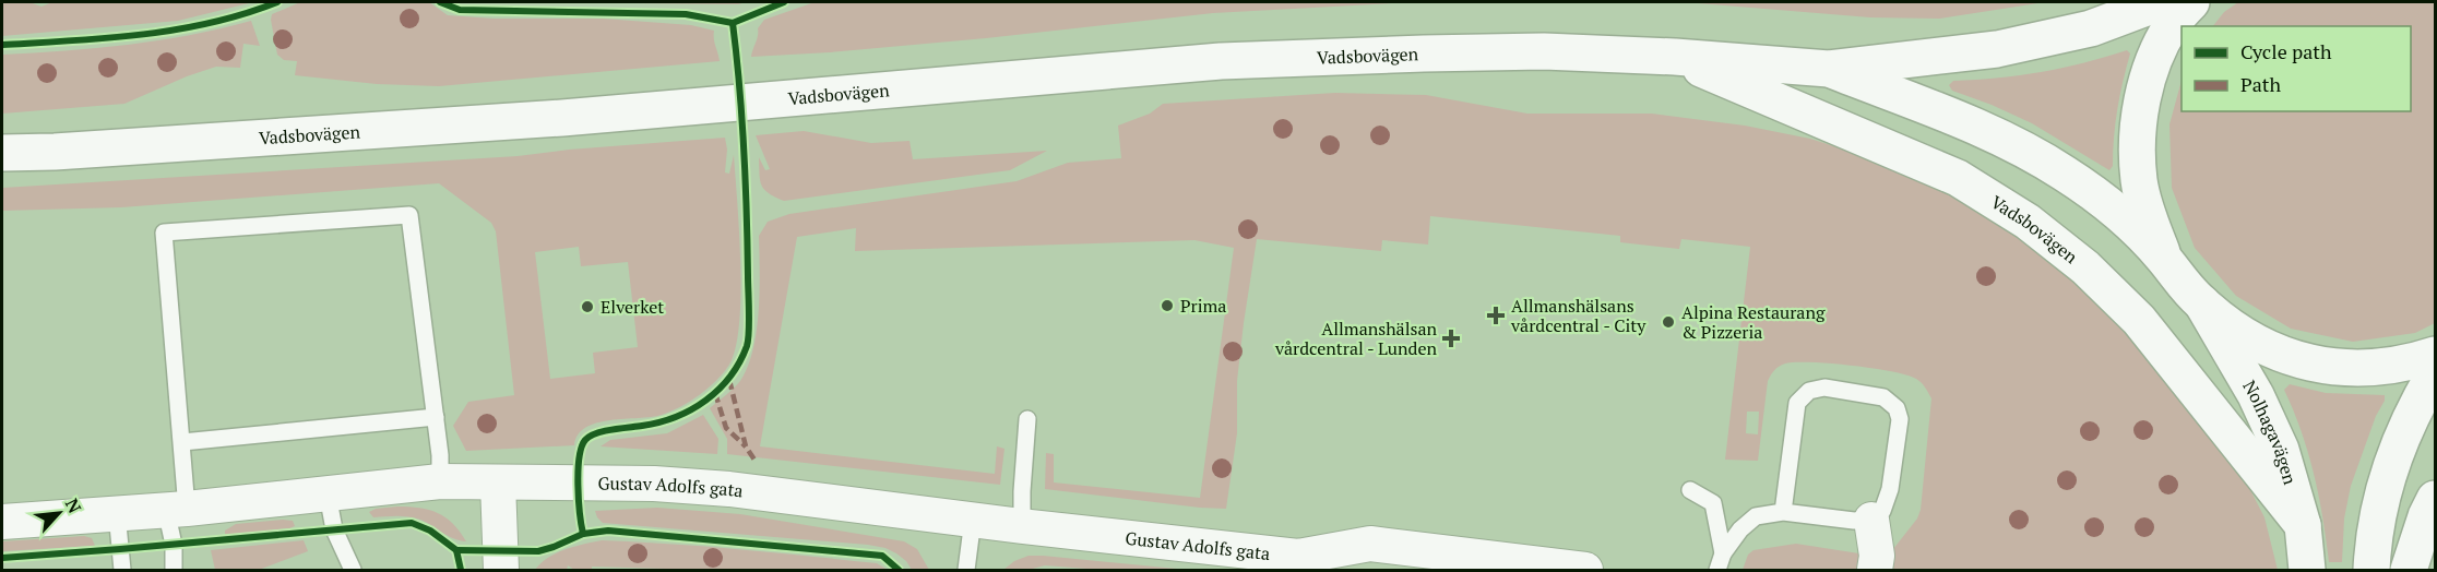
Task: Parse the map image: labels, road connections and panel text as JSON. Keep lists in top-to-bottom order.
{
  "streets": {
    "main road": ["Vadsbovägen", "Nolhagavägen"],
    "street": ["Gustav Adolfs gata"]
  },
  "crossings": [
    ["Vadsbovägen", "Nolhagavägen"]
  ],
  "places": {
    "other": ["Prima", "Elverket", "Alpina Restaurang & Pizzeria"],
    "health": ["Allmanshälsans vårdcentral - City", "Allmanshälsan vårdcentral - Lunden"]
  },
  "legend": ["Cycle path", "Path"],
  "north": "top right"
}
